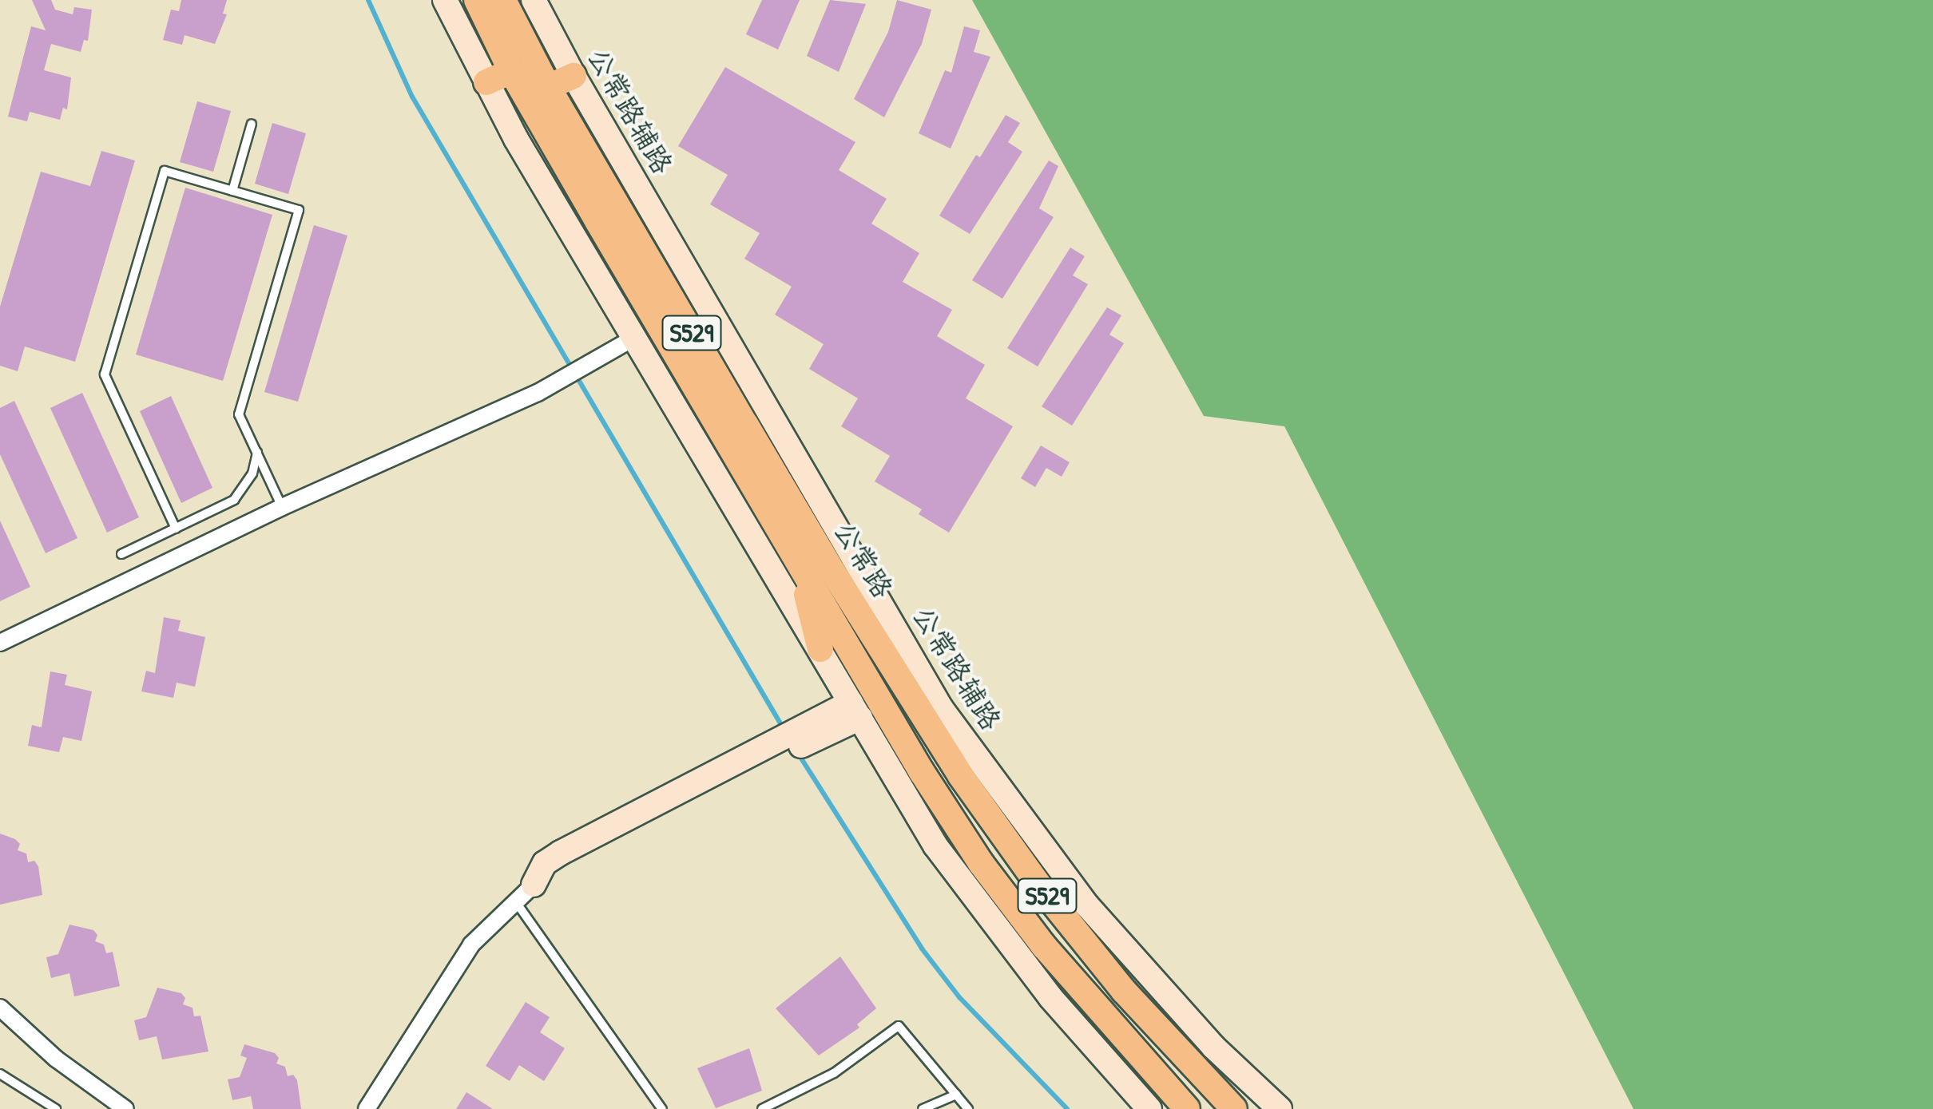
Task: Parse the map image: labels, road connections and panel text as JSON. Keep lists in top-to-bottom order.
{
  "streets": {
    "main road": ["公常路辅路", "S529", "公常路"]
  }
}
